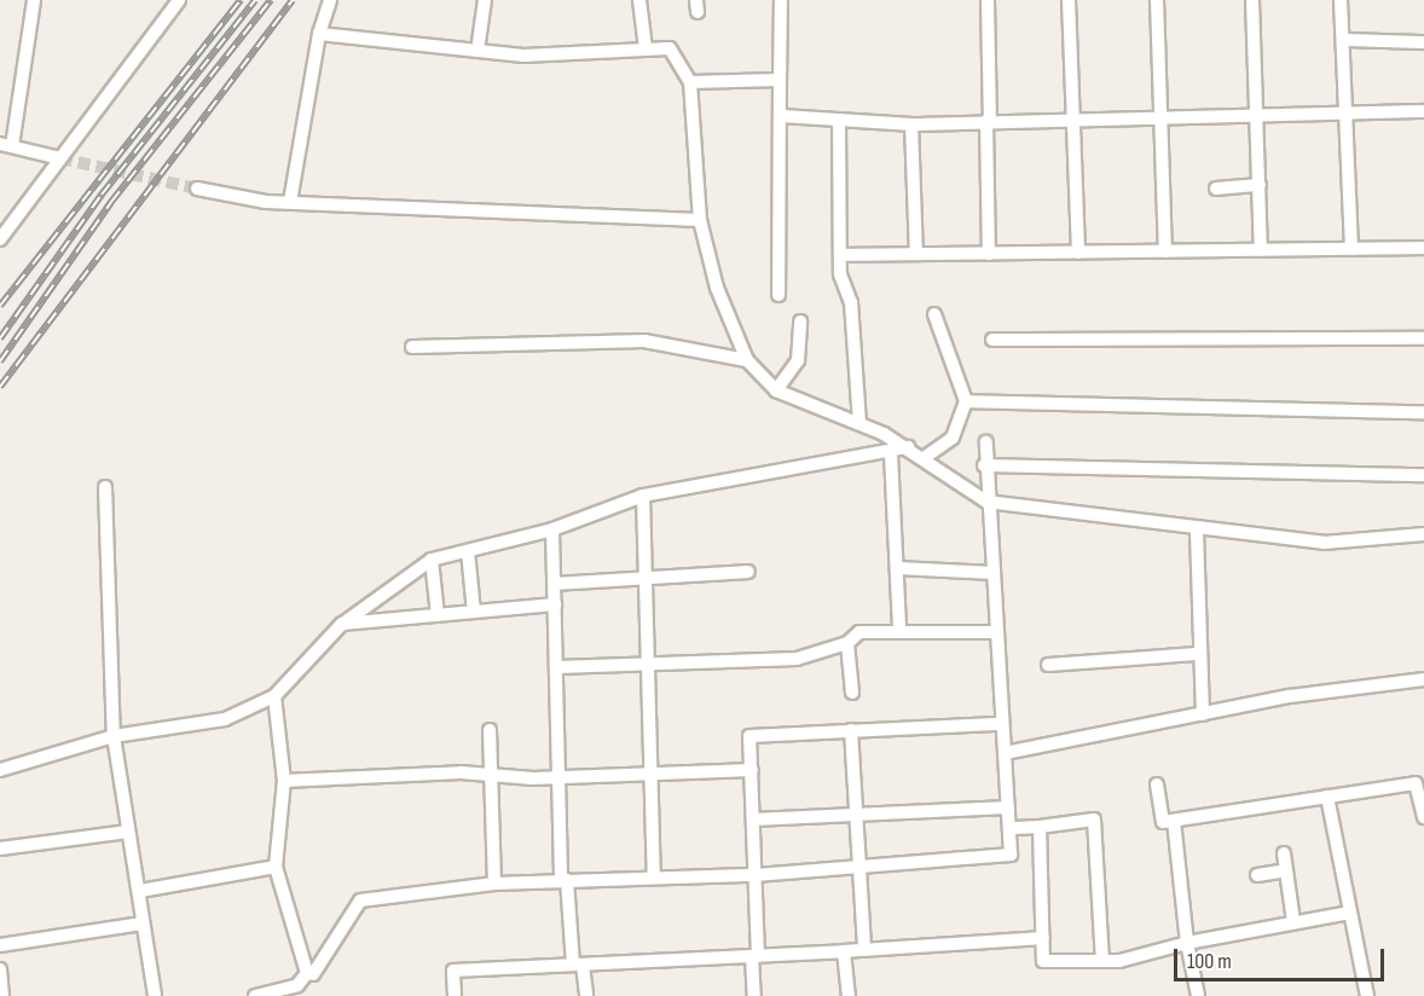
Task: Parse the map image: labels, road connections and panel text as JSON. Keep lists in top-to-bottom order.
{
  "scale_bar": "100 m"
}
